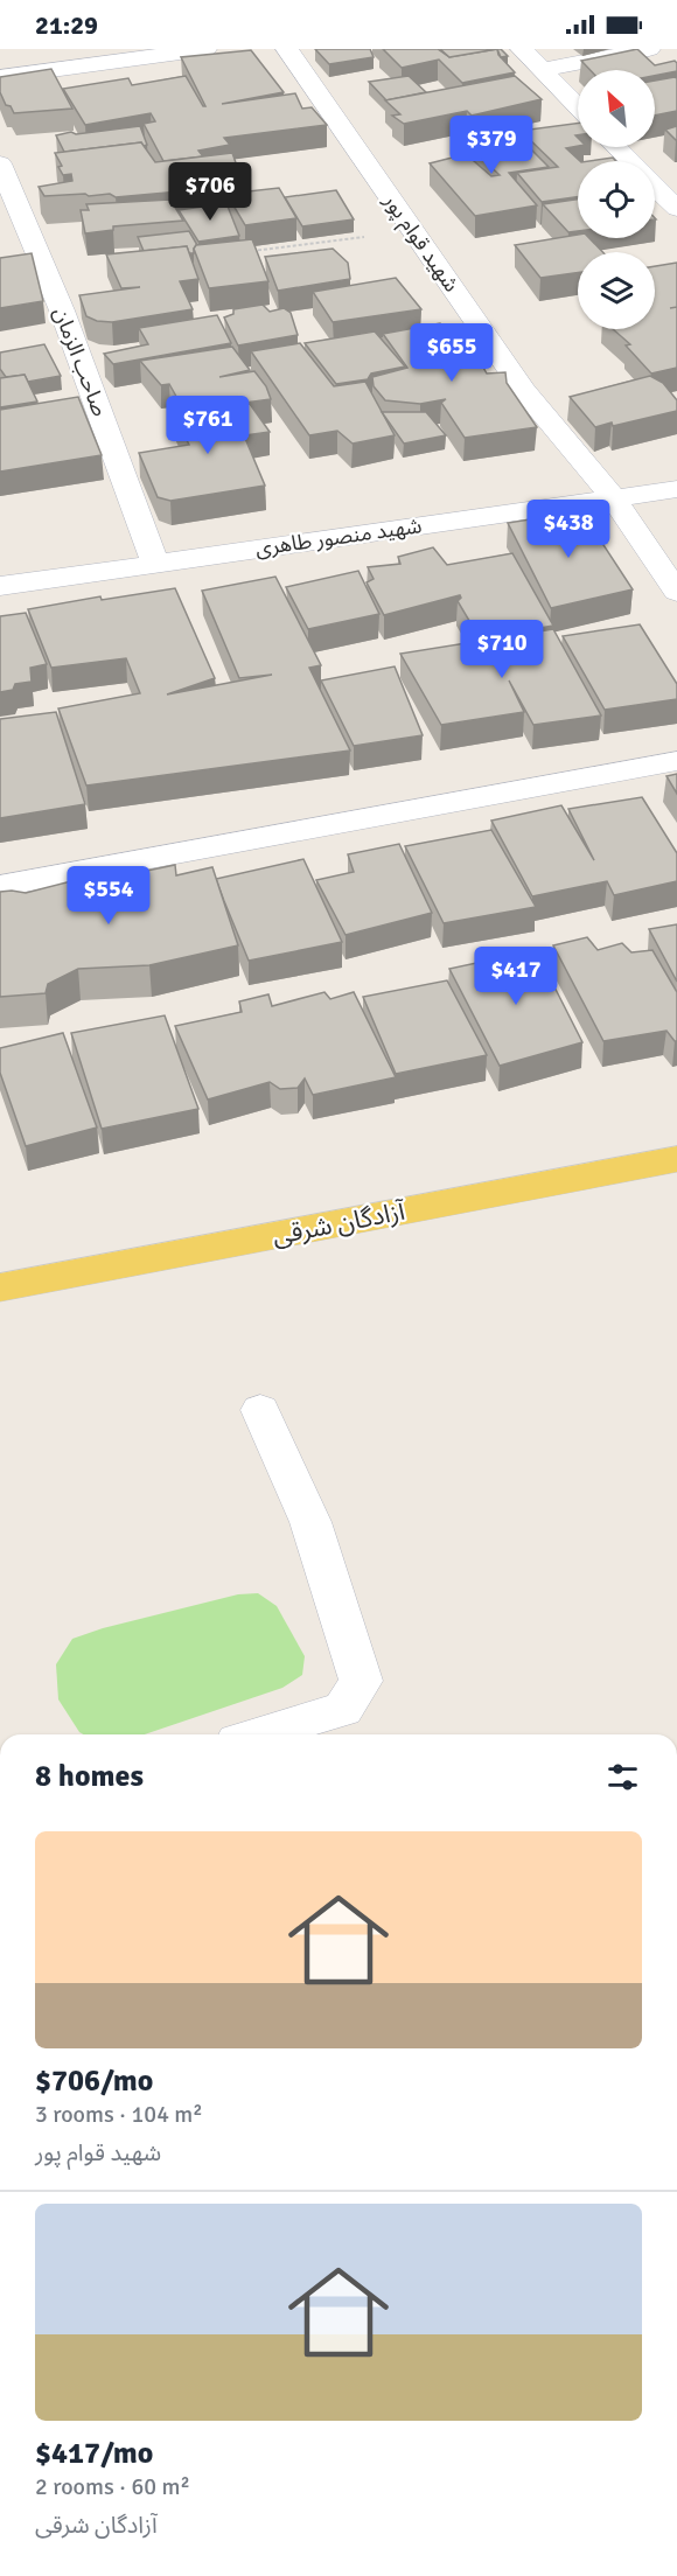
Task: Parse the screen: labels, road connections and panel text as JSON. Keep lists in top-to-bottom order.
{
  "streets": {
    "main road": ["آزادگان شرقی"],
    "street": ["شهید قوام پور", "صاحب الزمان", "شهید منصور طاهری"]
  },
  "crossings": [
    ["شهید قوام پور", "شهید منصور طاهری"],
    ["صاحب الزمان", "شهید منصور طاهری"]
  ],
  "north": "top left",
  "page": {
    "status": "21:29",
    "price": [
      "$379",
      "$706",
      "$655",
      "$761",
      "$438",
      "$710",
      "$554",
      "$417"
    ],
    "heading": "8 homes",
    "list": [
      {
        "name": "$706/mo",
        "note": "3 rooms · 104 m² · شهید قوام پور"
      },
      {
        "name": "$417/mo",
        "note": "2 rooms · 60 m² · آزادگان شرقی"
      }
    ]
  }
}
